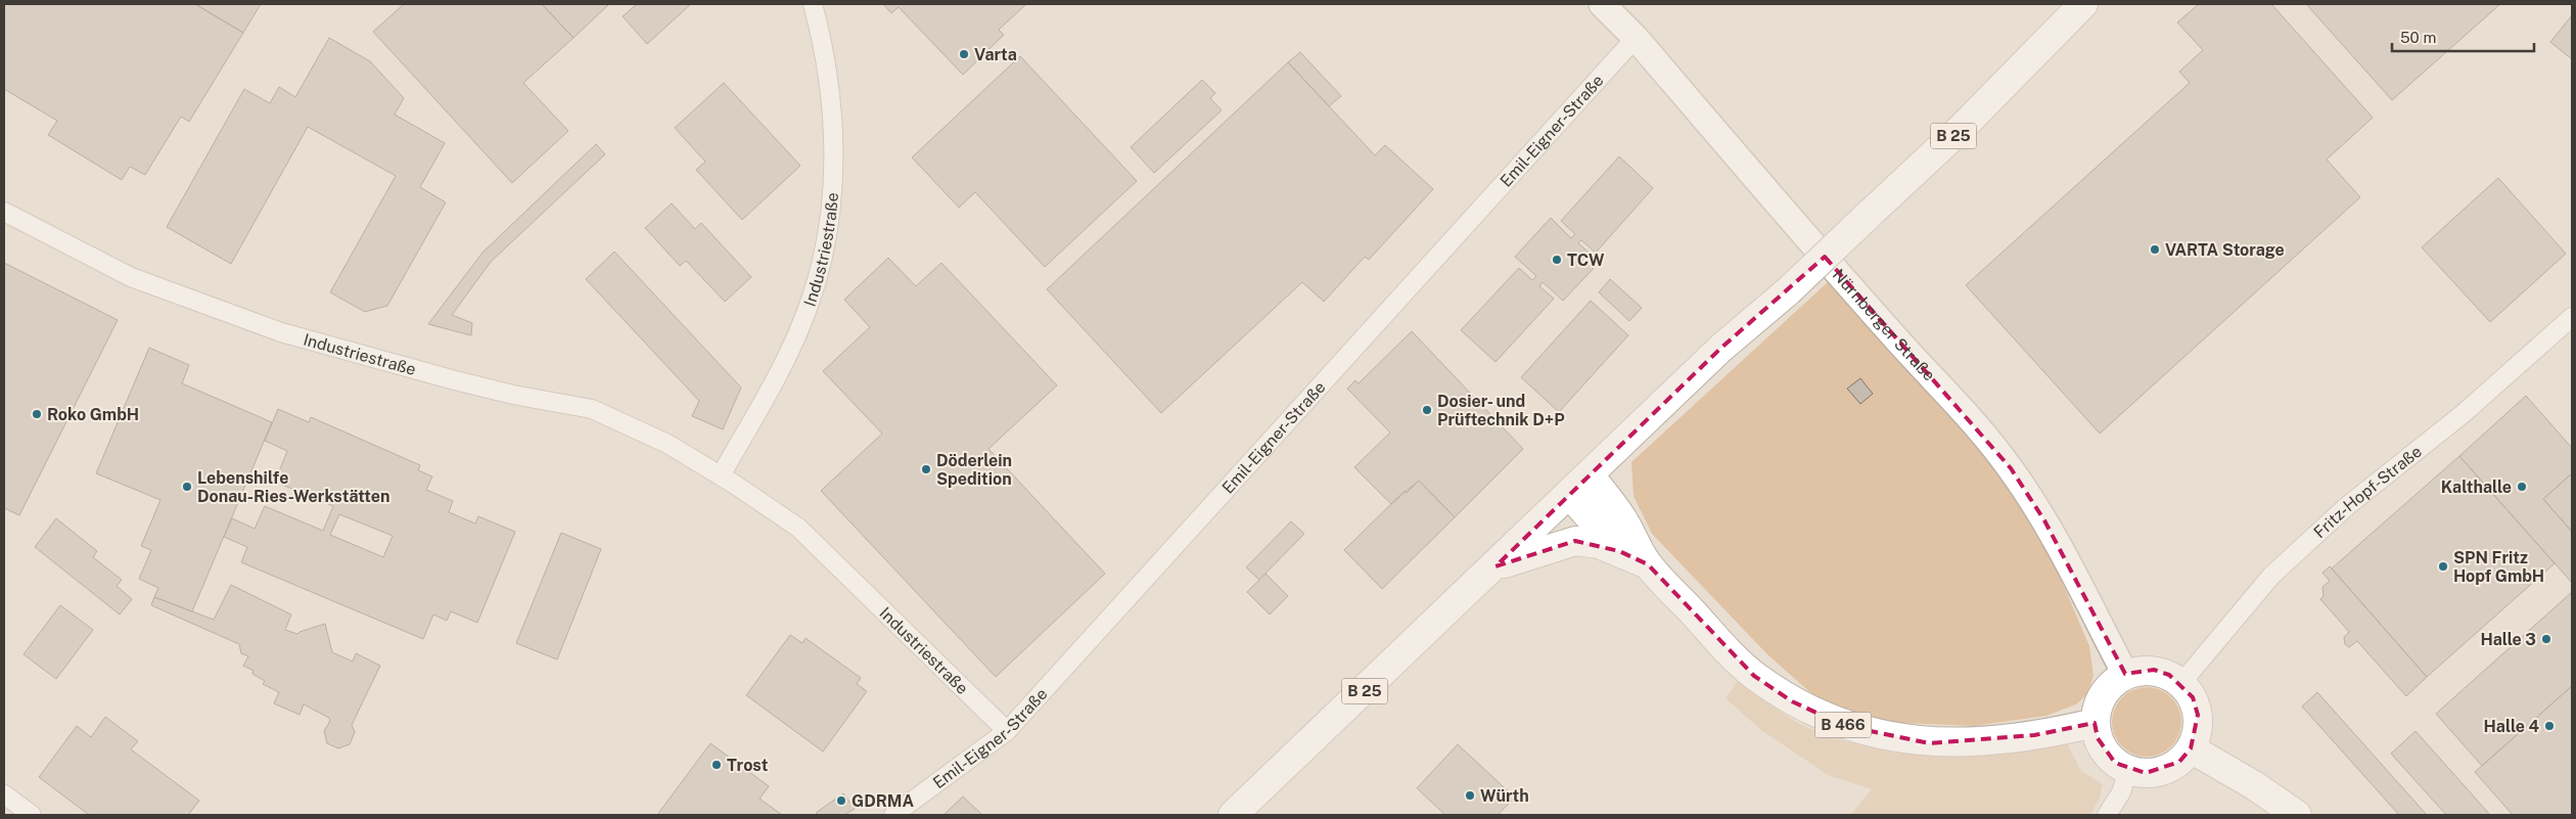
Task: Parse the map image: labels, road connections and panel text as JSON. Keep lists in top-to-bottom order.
{
  "streets": {
    "main road": ["B 25", "Nürnberger Straße", "B 466"],
    "street": ["Emil-Eigner-Straße", "Industriestraße", "Fritz-Hopf-Straße"]
  },
  "crossings": [
    ["Emil-Eigner-Straße", "Industriestraße"],
    ["Emil-Eigner-Straße", "Nürnberger Straße"],
    ["B 25", "B 466"],
    ["Nürnberger Straße", "Fritz-Hopf-Straße"],
    ["Nürnberger Straße", "B 466"],
    ["Fritz-Hopf-Straße", "B 466"]
  ],
  "places": [
    "Varta",
    "VARTA Storage",
    "TCW",
    "Dosier- und Prüftechnik D+P",
    "Roko GmbH",
    "Döderlein Spedition",
    "Lebenshilfe Donau-Ries-Werkstätten",
    "Kalthalle",
    "SPN Fritz Hopf GmbH",
    "Halle 3",
    "Halle 4",
    "Trost",
    "Würth",
    "GDRMA"
  ],
  "scale_bar": "50 m"
}
